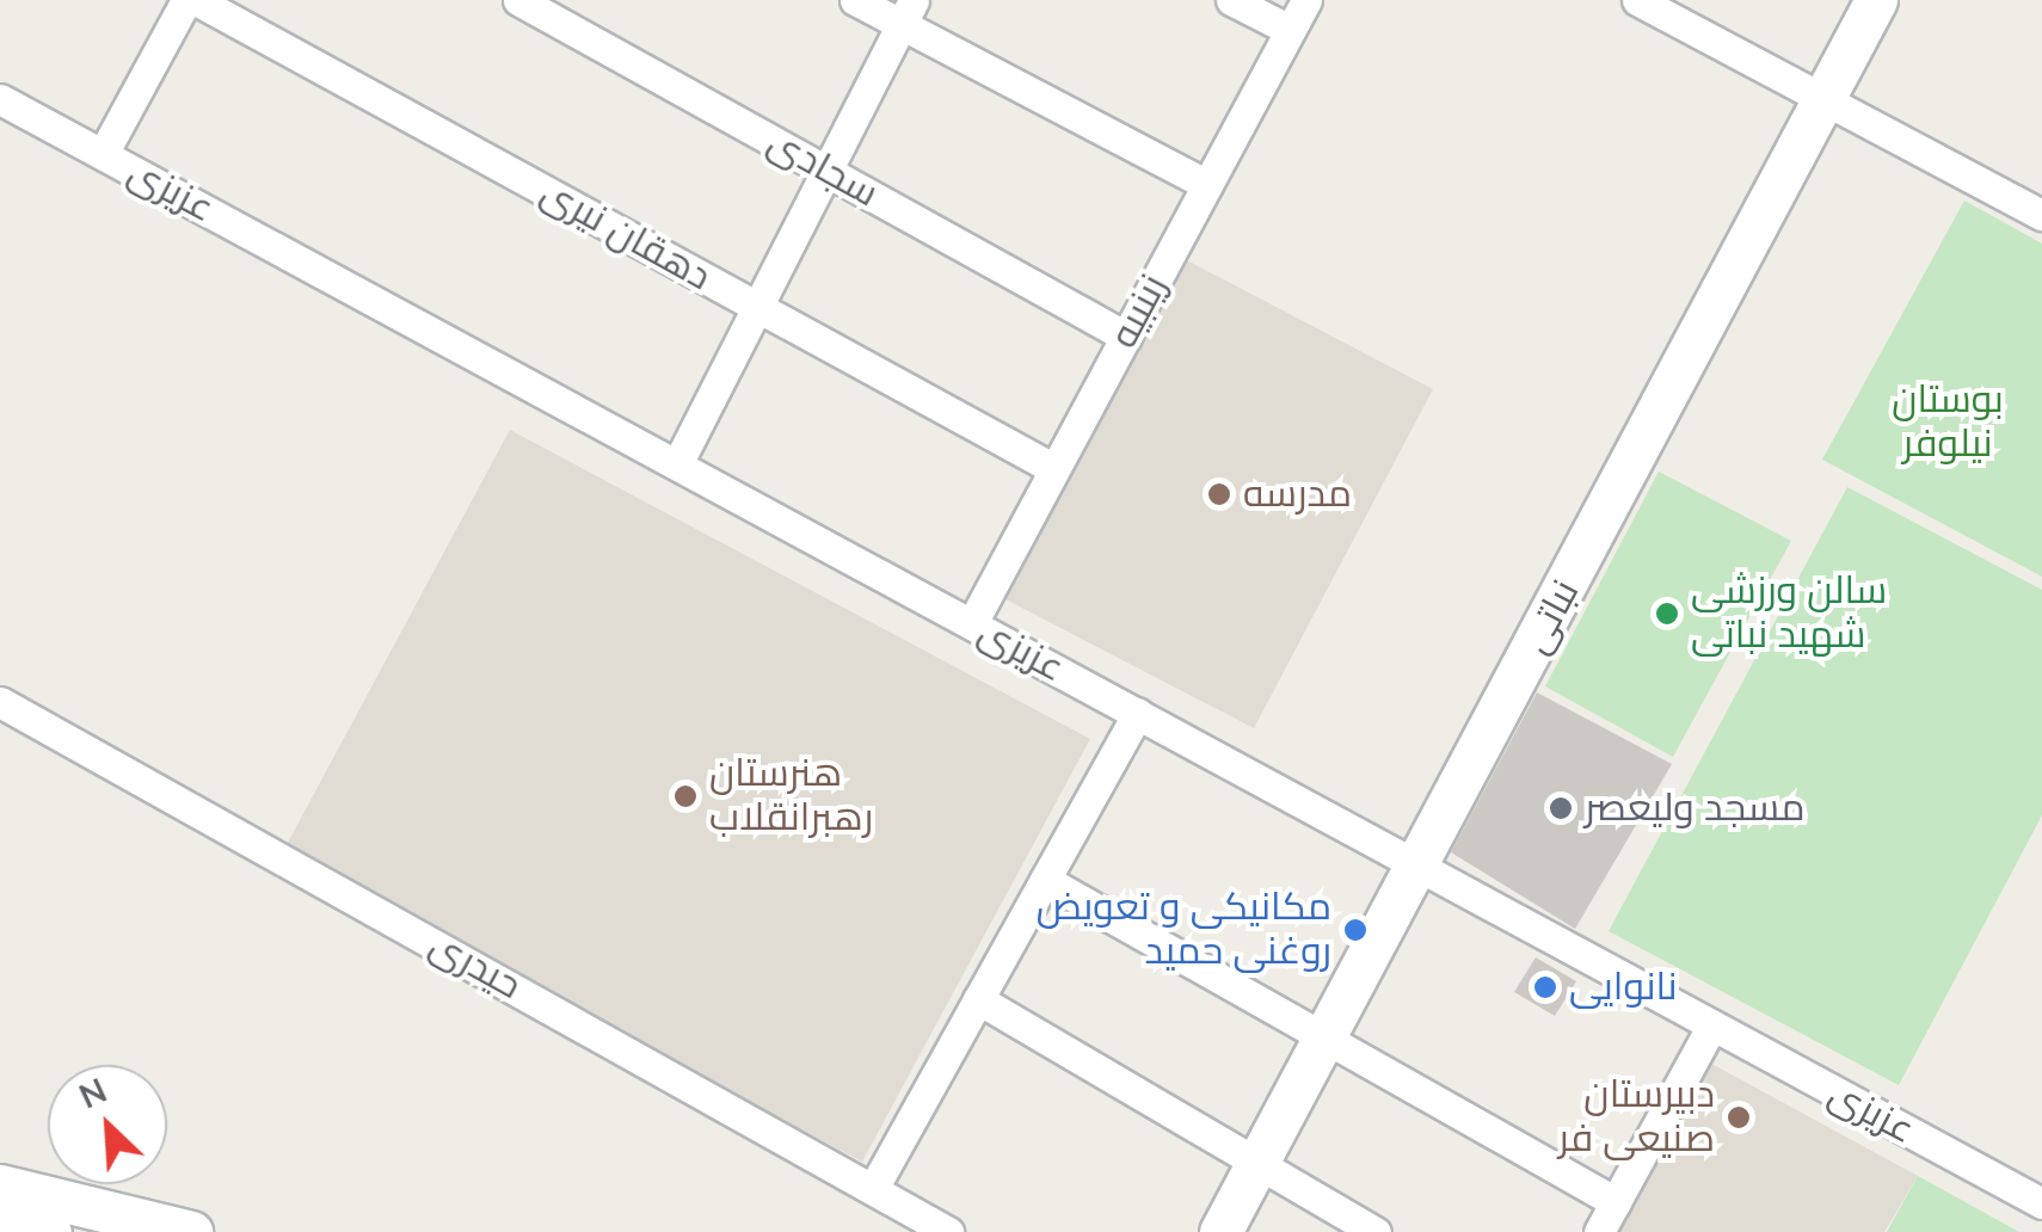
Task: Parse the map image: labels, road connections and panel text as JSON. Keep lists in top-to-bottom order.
{
  "streets": {
    "main road": ["نباتی"],
    "street": [
      "سجادی",
      "عزیزی",
      "دهقان نیری",
      "زینبیه",
      "حیدری"
    ]
  },
  "crossings": [
    ["سجادی", "زینبیه"],
    ["عزیزی", "زینبیه"],
    ["عزیزی", "نباتی"],
    ["دهقان نیری", "زینبیه"]
  ],
  "parks": ["بوستان نیلوفر"],
  "places": [
    "مدرسه",
    "سالن ورزشی شهید نباتی",
    "هنرستان رهبرانقلاب",
    "مسجد ولیعصر",
    "مکانیکی و تعویض روغنی حمید",
    "نانوایی",
    "دبیرستان صنیعی فر"
  ],
  "north": "top left"
}
